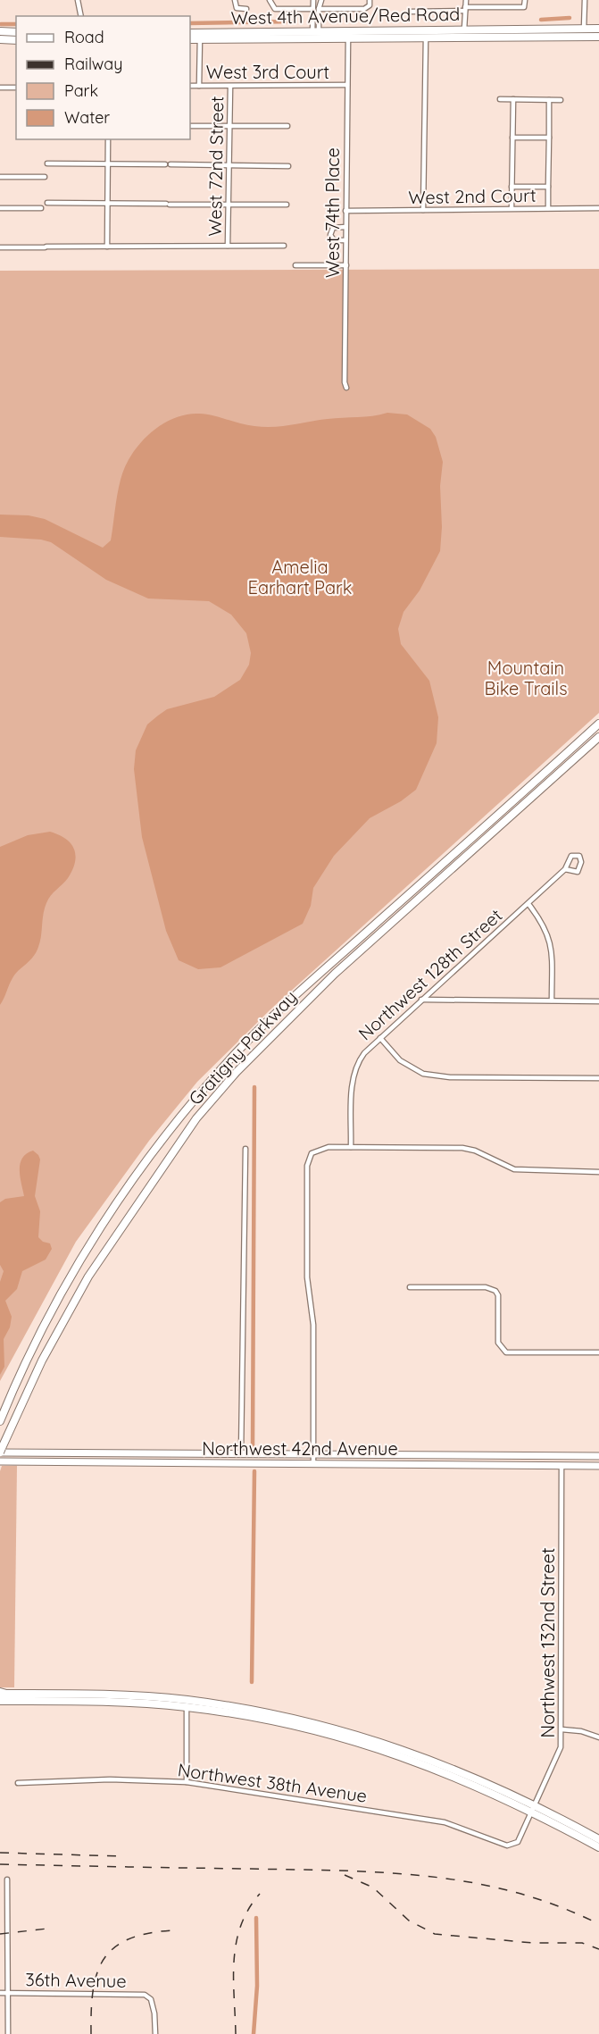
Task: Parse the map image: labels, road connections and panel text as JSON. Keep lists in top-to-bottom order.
{
  "streets": {
    "highway": ["Gratigny Parkway"],
    "main road": ["West 4th Avenue/Red Road", "Northwest 42nd Avenue"],
    "street": [
      "West 3rd Court",
      "West 72nd Street",
      "West 2nd Court",
      "West 74th Place",
      "Northwest 128th Street",
      "Northwest 132nd Street",
      "Northwest 38th Avenue",
      "36th Avenue"
    ]
  },
  "crossings": [
    ["West 4th Avenue/Red Road", "West 74th Place"],
    ["West 3rd Court", "West 72nd Street"],
    ["West 3rd Court", "West 74th Place"],
    ["West 2nd Court", "West 74th Place"],
    ["Gratigny Parkway", "Northwest 42nd Avenue"],
    ["Northwest 42nd Avenue", "Northwest 132nd Street"],
    ["Northwest 132nd Street", "Northwest 38th Avenue"]
  ],
  "parks": ["Amelia Earhart Park", "Mountain Bike Trails"],
  "legend": [
    "Road",
    "Railway",
    "Park",
    "Water"
  ]
}
